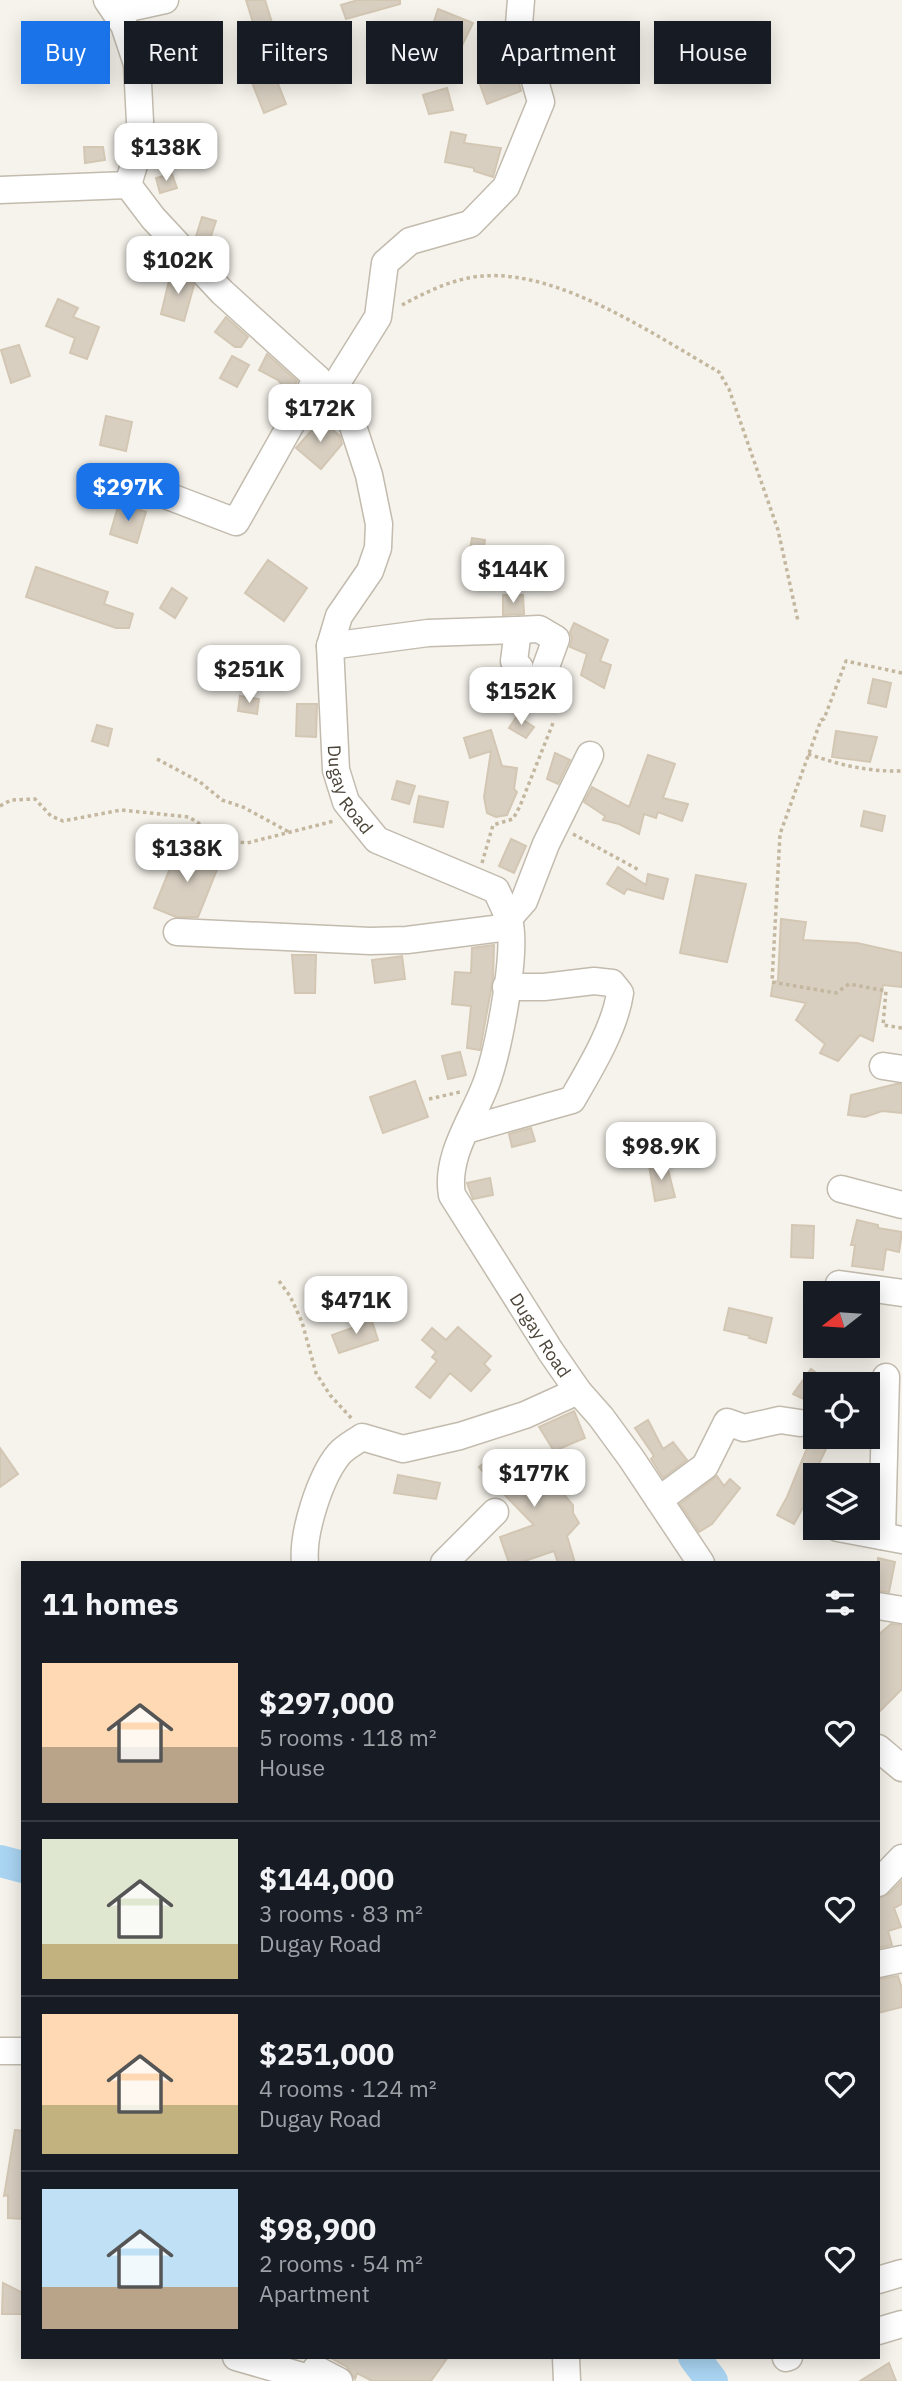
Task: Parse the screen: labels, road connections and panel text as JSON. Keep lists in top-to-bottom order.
{
  "streets": {
    "street": ["Dugay Road"]
  },
  "north": "left",
  "page": {
    "chip": [
      "Buy",
      "Rent",
      "Filters",
      "New",
      "Apartment",
      "House"
    ],
    "price": [
      "$138K",
      "$102K",
      "$172K",
      "$297K",
      "$144K",
      "$251K",
      "$152K",
      "$138K",
      "$98.9K",
      "$471K",
      "$177K"
    ],
    "heading": "11 homes",
    "list": [
      {
        "name": "$297,000",
        "note": "5 rooms · 118 m² · House"
      },
      {
        "name": "$144,000",
        "note": "3 rooms · 83 m² · Dugay Road"
      },
      {
        "name": "$251,000",
        "note": "4 rooms · 124 m² · Dugay Road"
      },
      {
        "name": "$98,900",
        "note": "2 rooms · 54 m² · Apartment"
      }
    ]
  }
}
